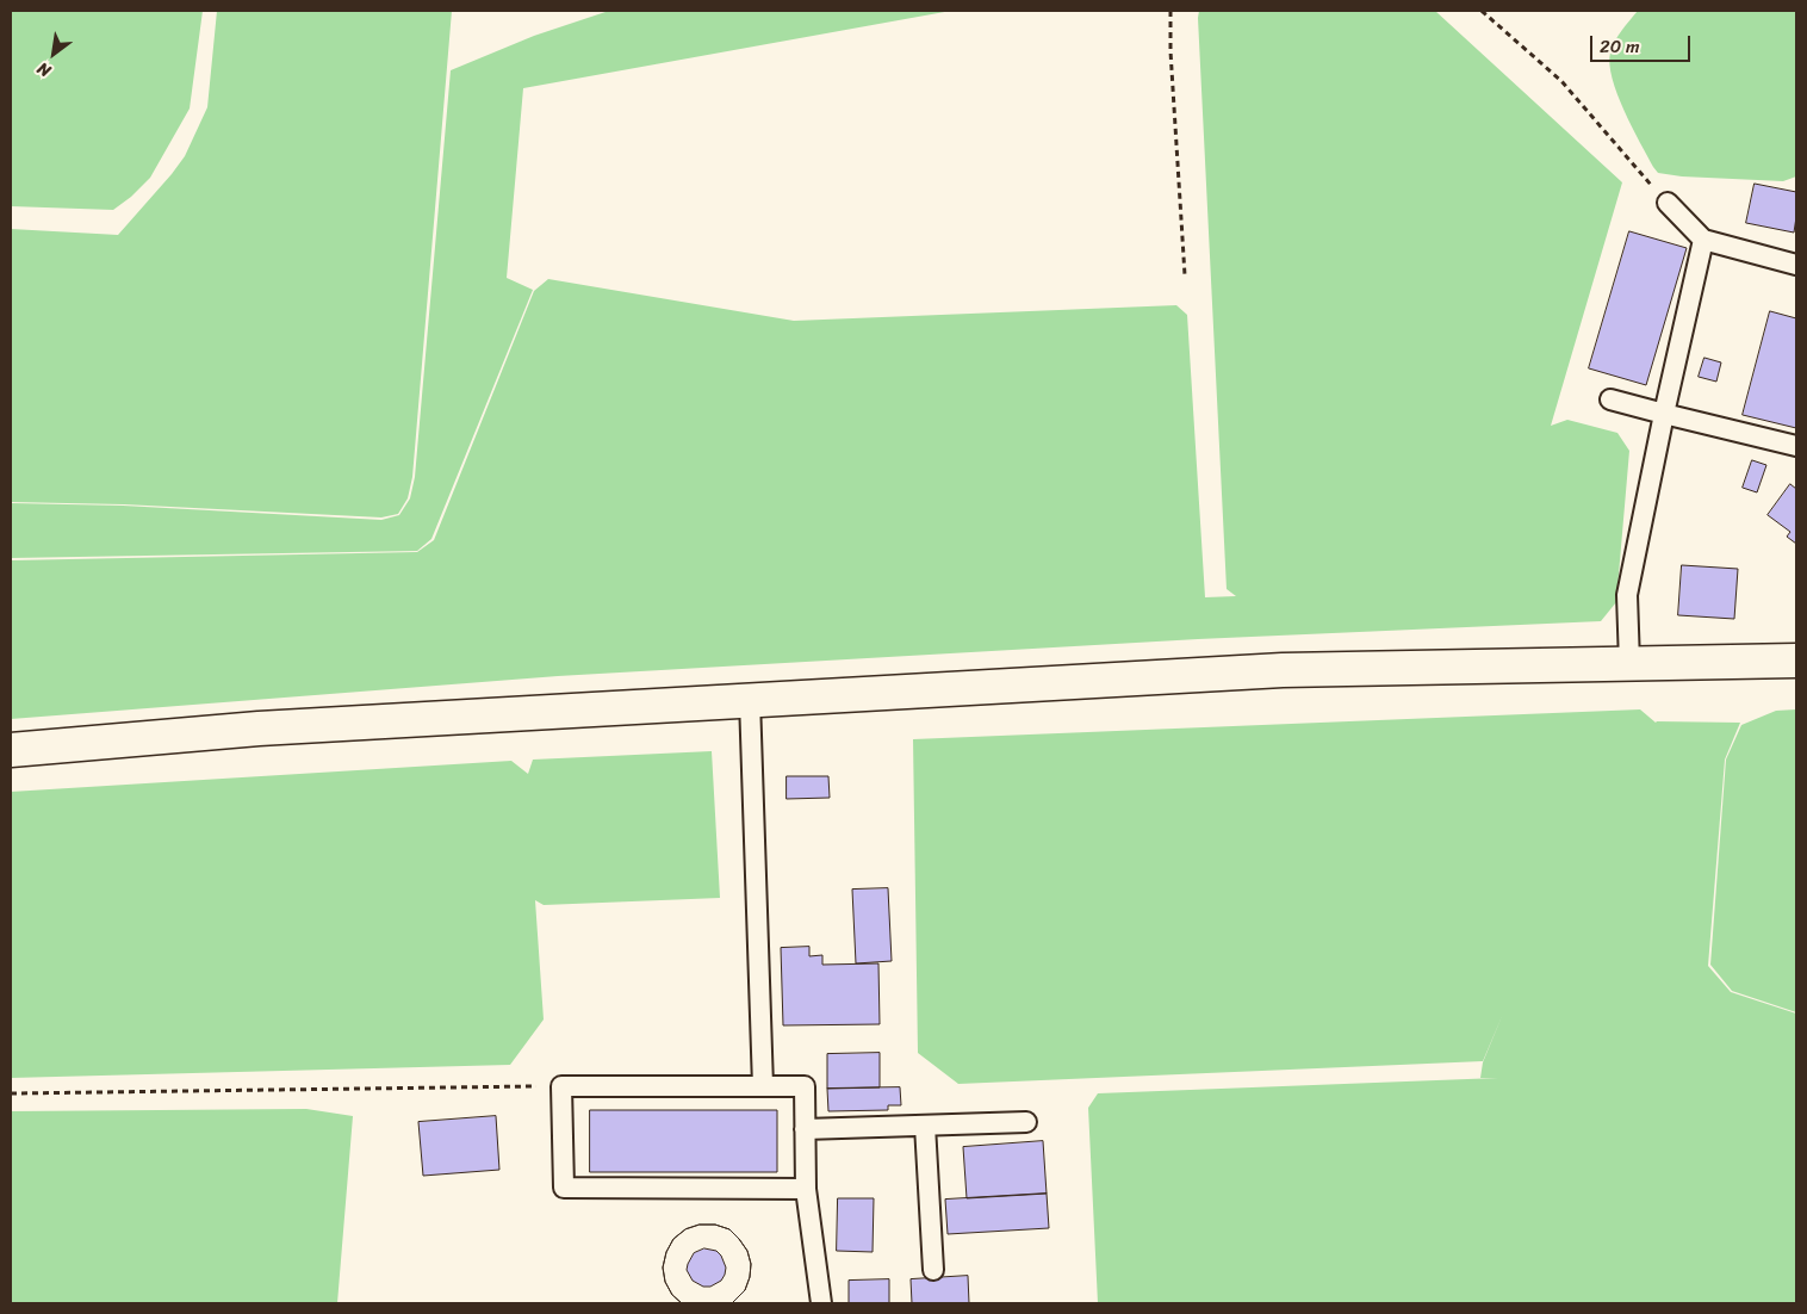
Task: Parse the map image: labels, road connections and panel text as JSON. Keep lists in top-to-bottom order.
{
  "scale_bar": "20 m",
  "north": "bottom left"
}
